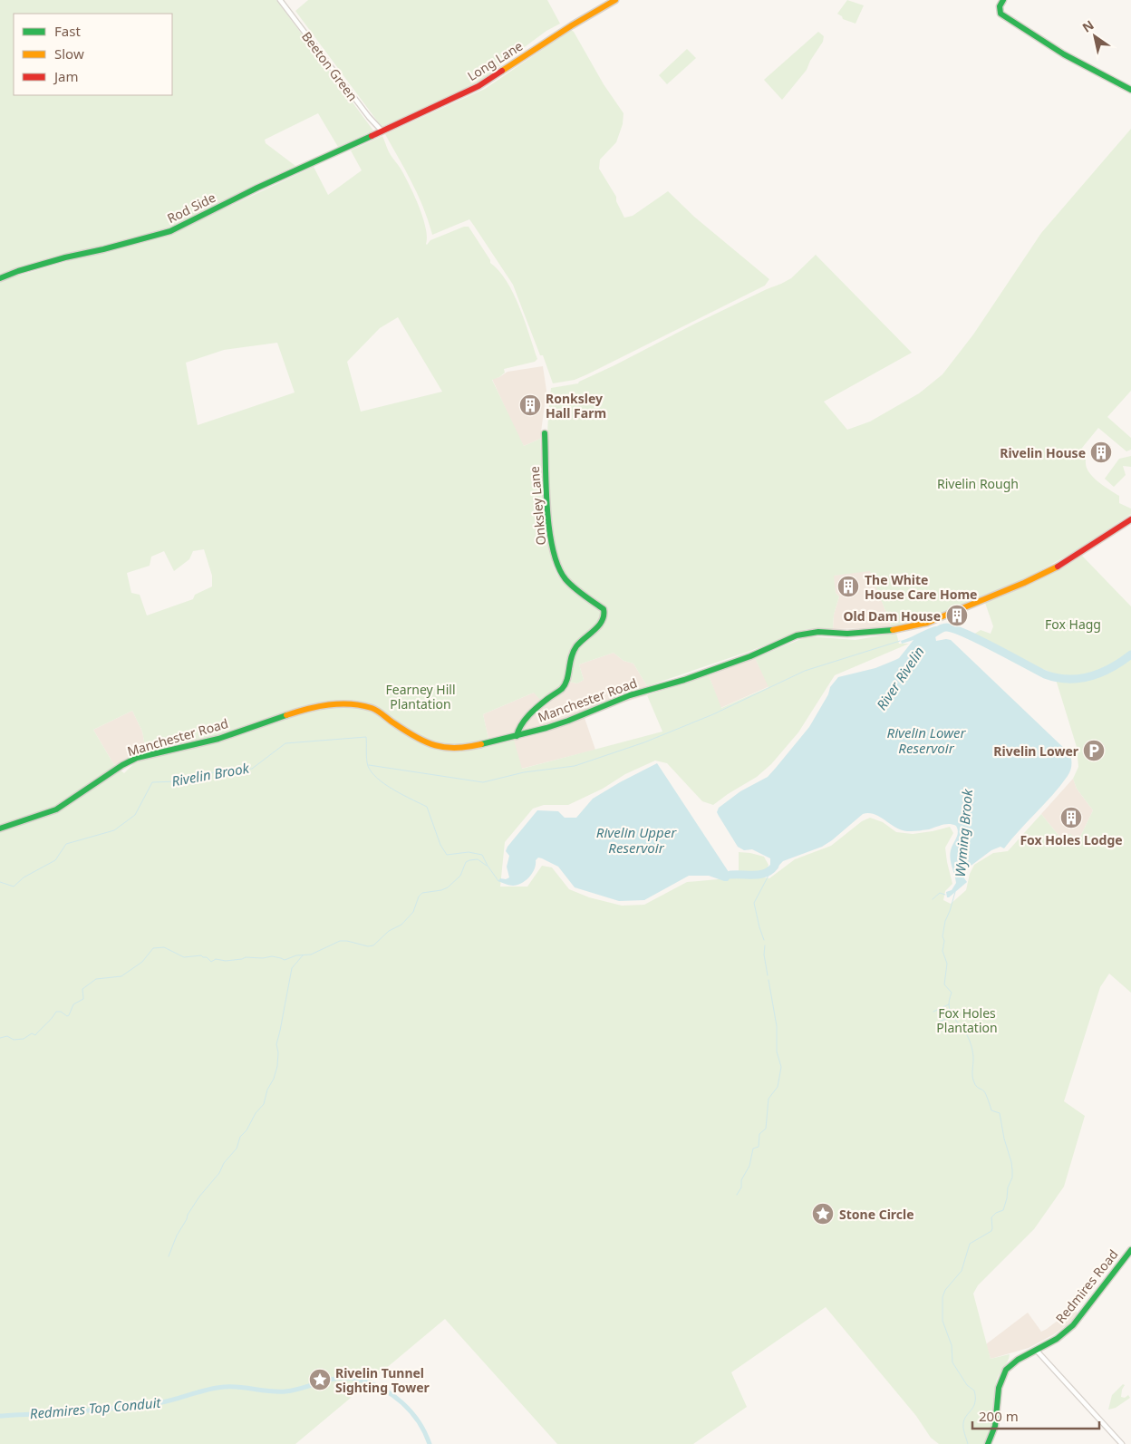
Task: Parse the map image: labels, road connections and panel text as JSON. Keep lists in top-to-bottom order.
{
  "streets": {
    "street": [
      "Long Lane",
      "Beeton Green",
      "Rod Side",
      "Onksley Lane",
      "Manchester Road",
      "Redmires Road"
    ]
  },
  "crossings": [
    ["Long Lane", "Beeton Green"],
    ["Long Lane", "Rod Side"],
    ["Beeton Green", "Rod Side"],
    ["Onksley Lane", "Manchester Road"]
  ],
  "water": [
    "River Rivelin",
    "Rivelin Lower Reservoir",
    "Rivelin Brook",
    "Rivelin Upper Reservoir",
    "Wyming Brook",
    "Redmires Top Conduit"
  ],
  "parks": [
    "Rivelin Rough",
    "Fox Hagg",
    "Fearney Hill Plantation",
    "Fox Holes Plantation"
  ],
  "places": {
    "building": [
      "Ronksley Hall Farm",
      "Rivelin House",
      "The White House Care Home",
      "Old Dam House",
      "Fox Holes Lodge"
    ],
    "parking": ["Rivelin Lower"],
    "place": ["Stone Circle", "Rivelin Tunnel Sighting Tower"]
  },
  "legend": ["Fast", "Slow", "Jam"],
  "scale_bar": "200 m",
  "north": "top left"
}
